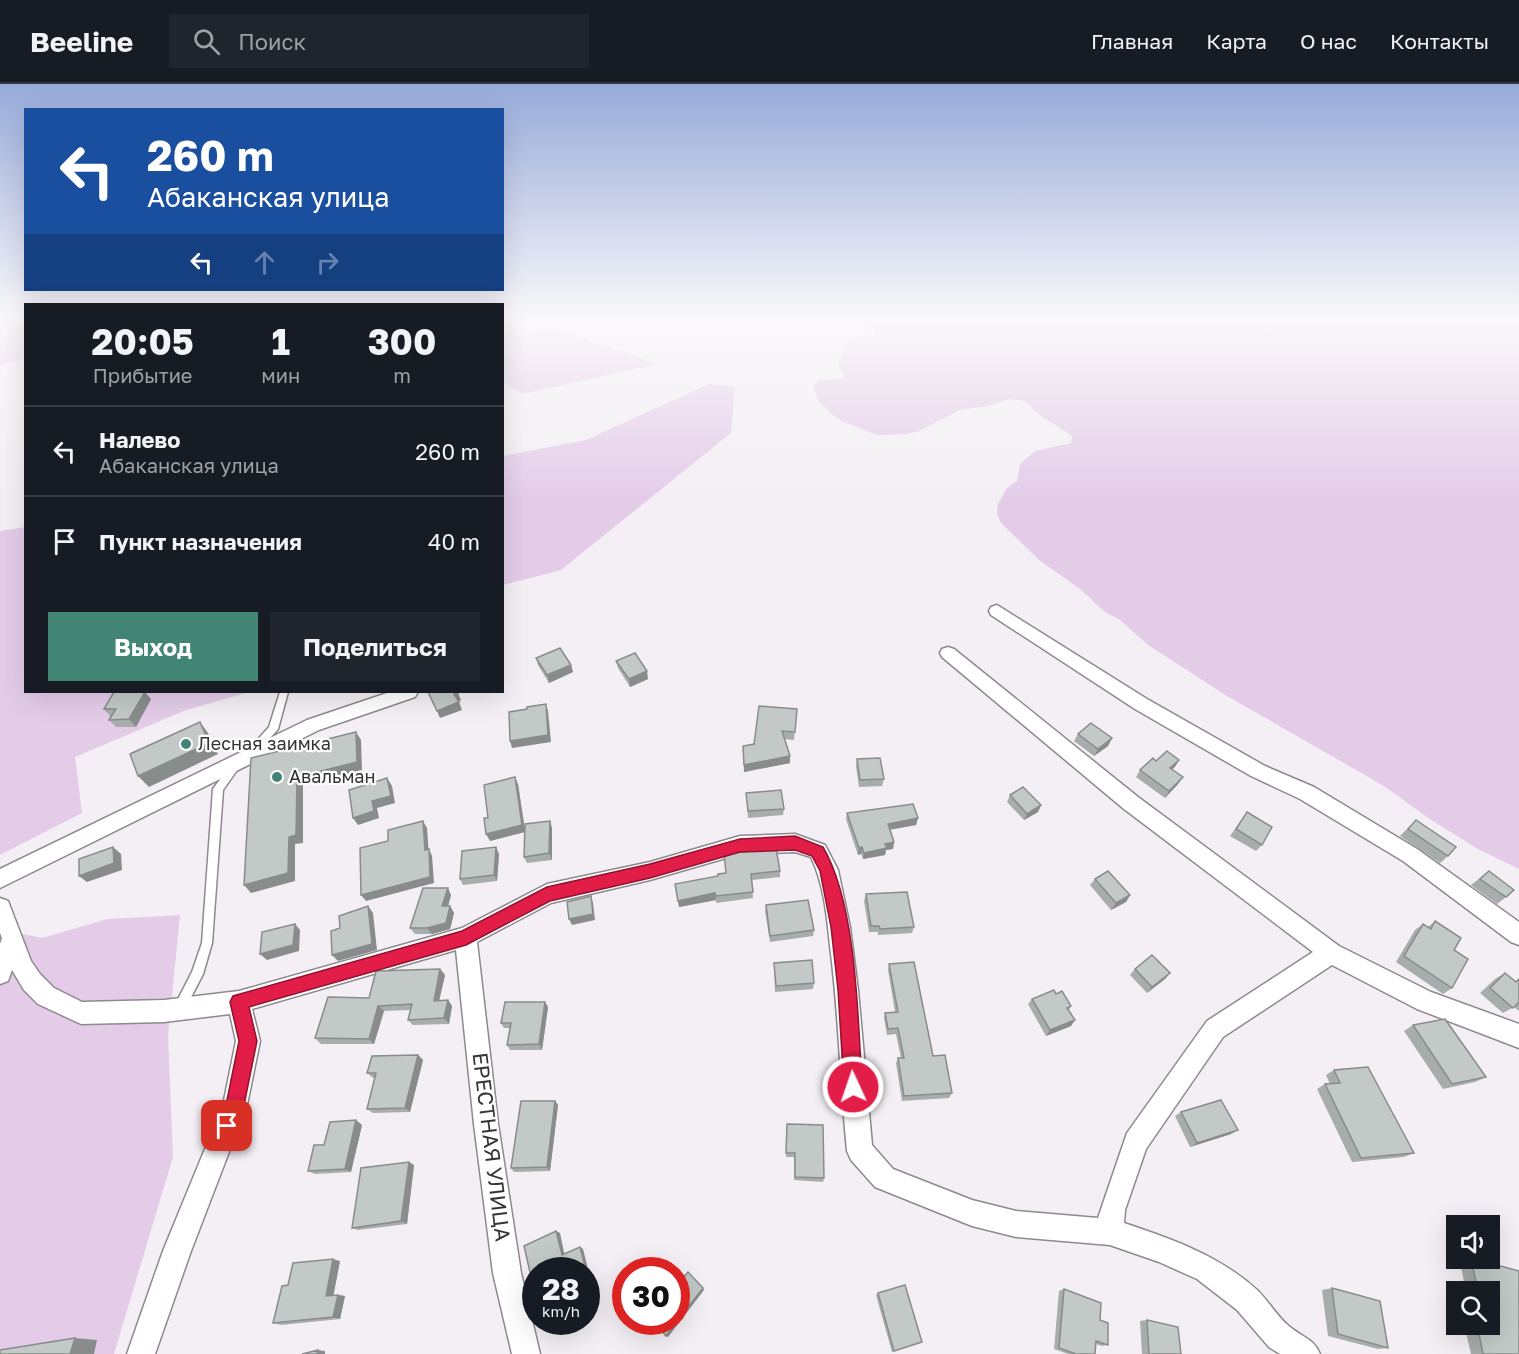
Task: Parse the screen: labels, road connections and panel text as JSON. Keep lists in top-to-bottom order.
{
  "streets": {
    "street": ["ЕРЕСТНАЯ УЛИЦА"]
  },
  "places": ["Лесная заимка", "Авальман"],
  "page": {
    "header": "Beeline",
    "search": "Поиск",
    "nav": [
      "Главная",
      "Карта",
      "О нас",
      "Контакты"
    ],
    "turn": ["260 m", "Абаканская улица"],
    "eta": [
      "20:05",
      "Прибытие",
      "1",
      "мин",
      "300",
      "m"
    ],
    "list": [
      {
        "name": "Налево",
        "note": "Абаканская улица",
        "value": "260 m"
      },
      {
        "name": "Пункт назначения",
        "value": "40 m"
      }
    ],
    "buttons": ["Выход", "Поделиться"],
    "speed": "28 km/h",
    "limit": "30"
  }
}
